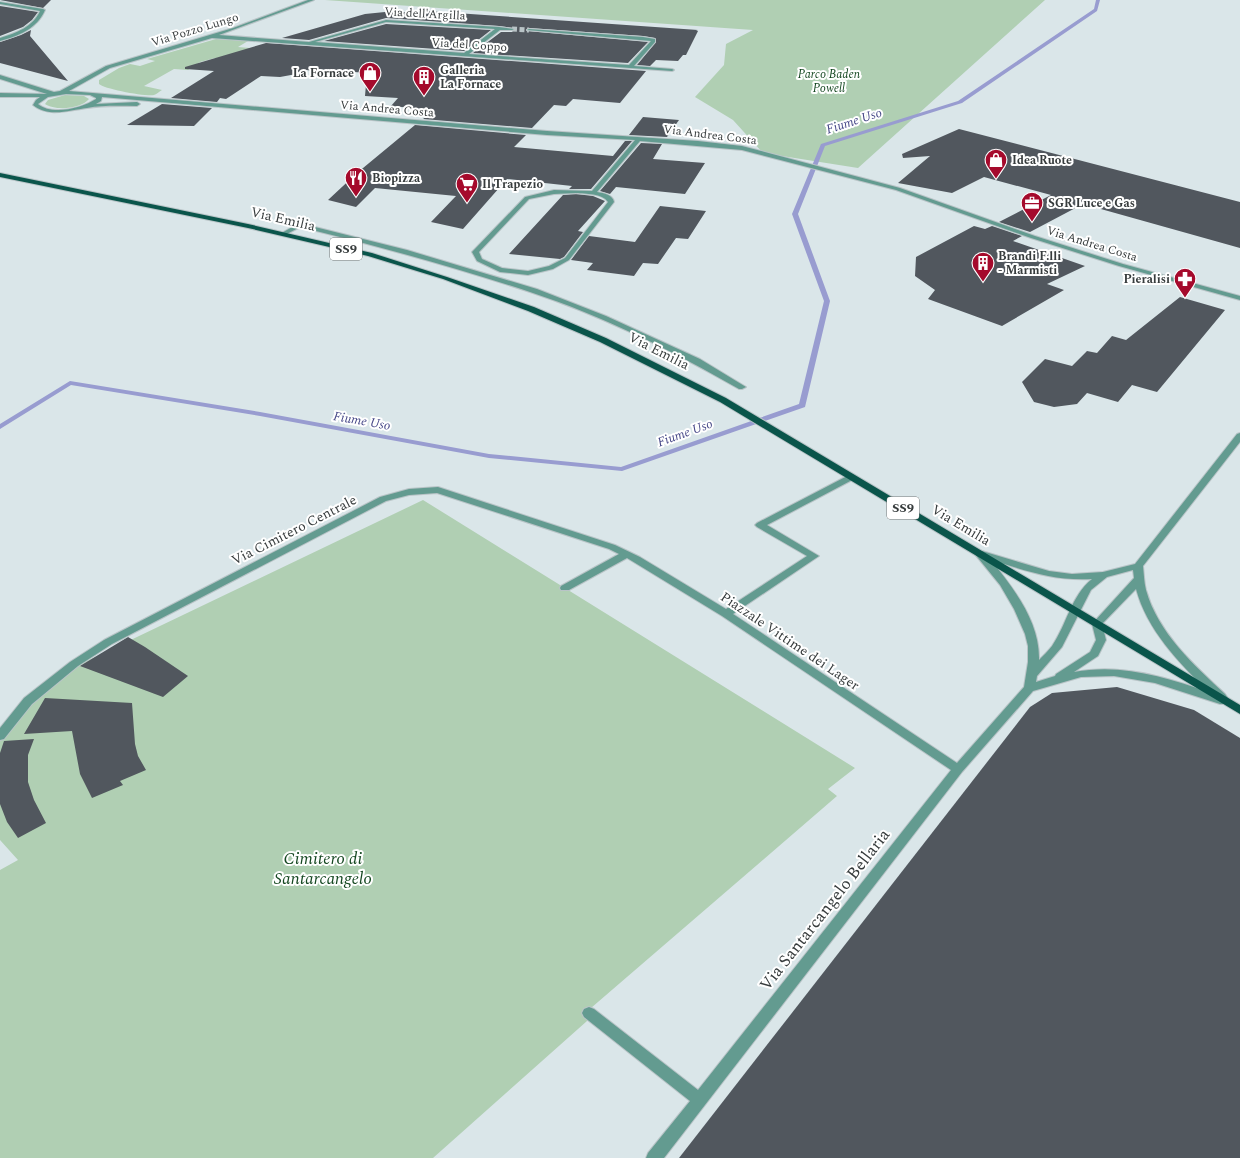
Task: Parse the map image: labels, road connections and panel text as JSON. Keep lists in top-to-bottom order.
{
  "streets": {
    "main road": ["Via Emilia", "SS9"],
    "street": [
      "Via dell'Argilla",
      "Via Pozzo Lungo",
      "Via del Coppo",
      "Via Andrea Costa",
      "Via Cimitero Centrale",
      "Piazzale Vittime dei Lager",
      "Via Santarcangelo Bellaria"
    ]
  },
  "crossings": [
    ["Via dell'Argilla", "Via del Coppo"],
    ["Via Pozzo Lungo", "Via del Coppo"],
    ["Via Pozzo Lungo", "Via Andrea Costa"],
    ["Via Emilia", "Via Santarcangelo Bellaria"],
    ["Via Cimitero Centrale", "Piazzale Vittime dei Lager"],
    ["Piazzale Vittime dei Lager", "Via Santarcangelo Bellaria"]
  ],
  "water": ["Fiume Uso"],
  "parks": ["Parco Baden Powell", "Cimitero di Santarcangelo"],
  "places": {
    "shop": ["La Fornace", "Idea Ruote"],
    "building": ["Galleria La Fornace", "Brandi F.lli - Marmisti"],
    "restaurant": ["Biopizza"],
    "supermarket": ["Il Trapezio"],
    "office": ["SGR Luce e Gas"],
    "pharmacy": ["Pieralisi"]
  }
}
